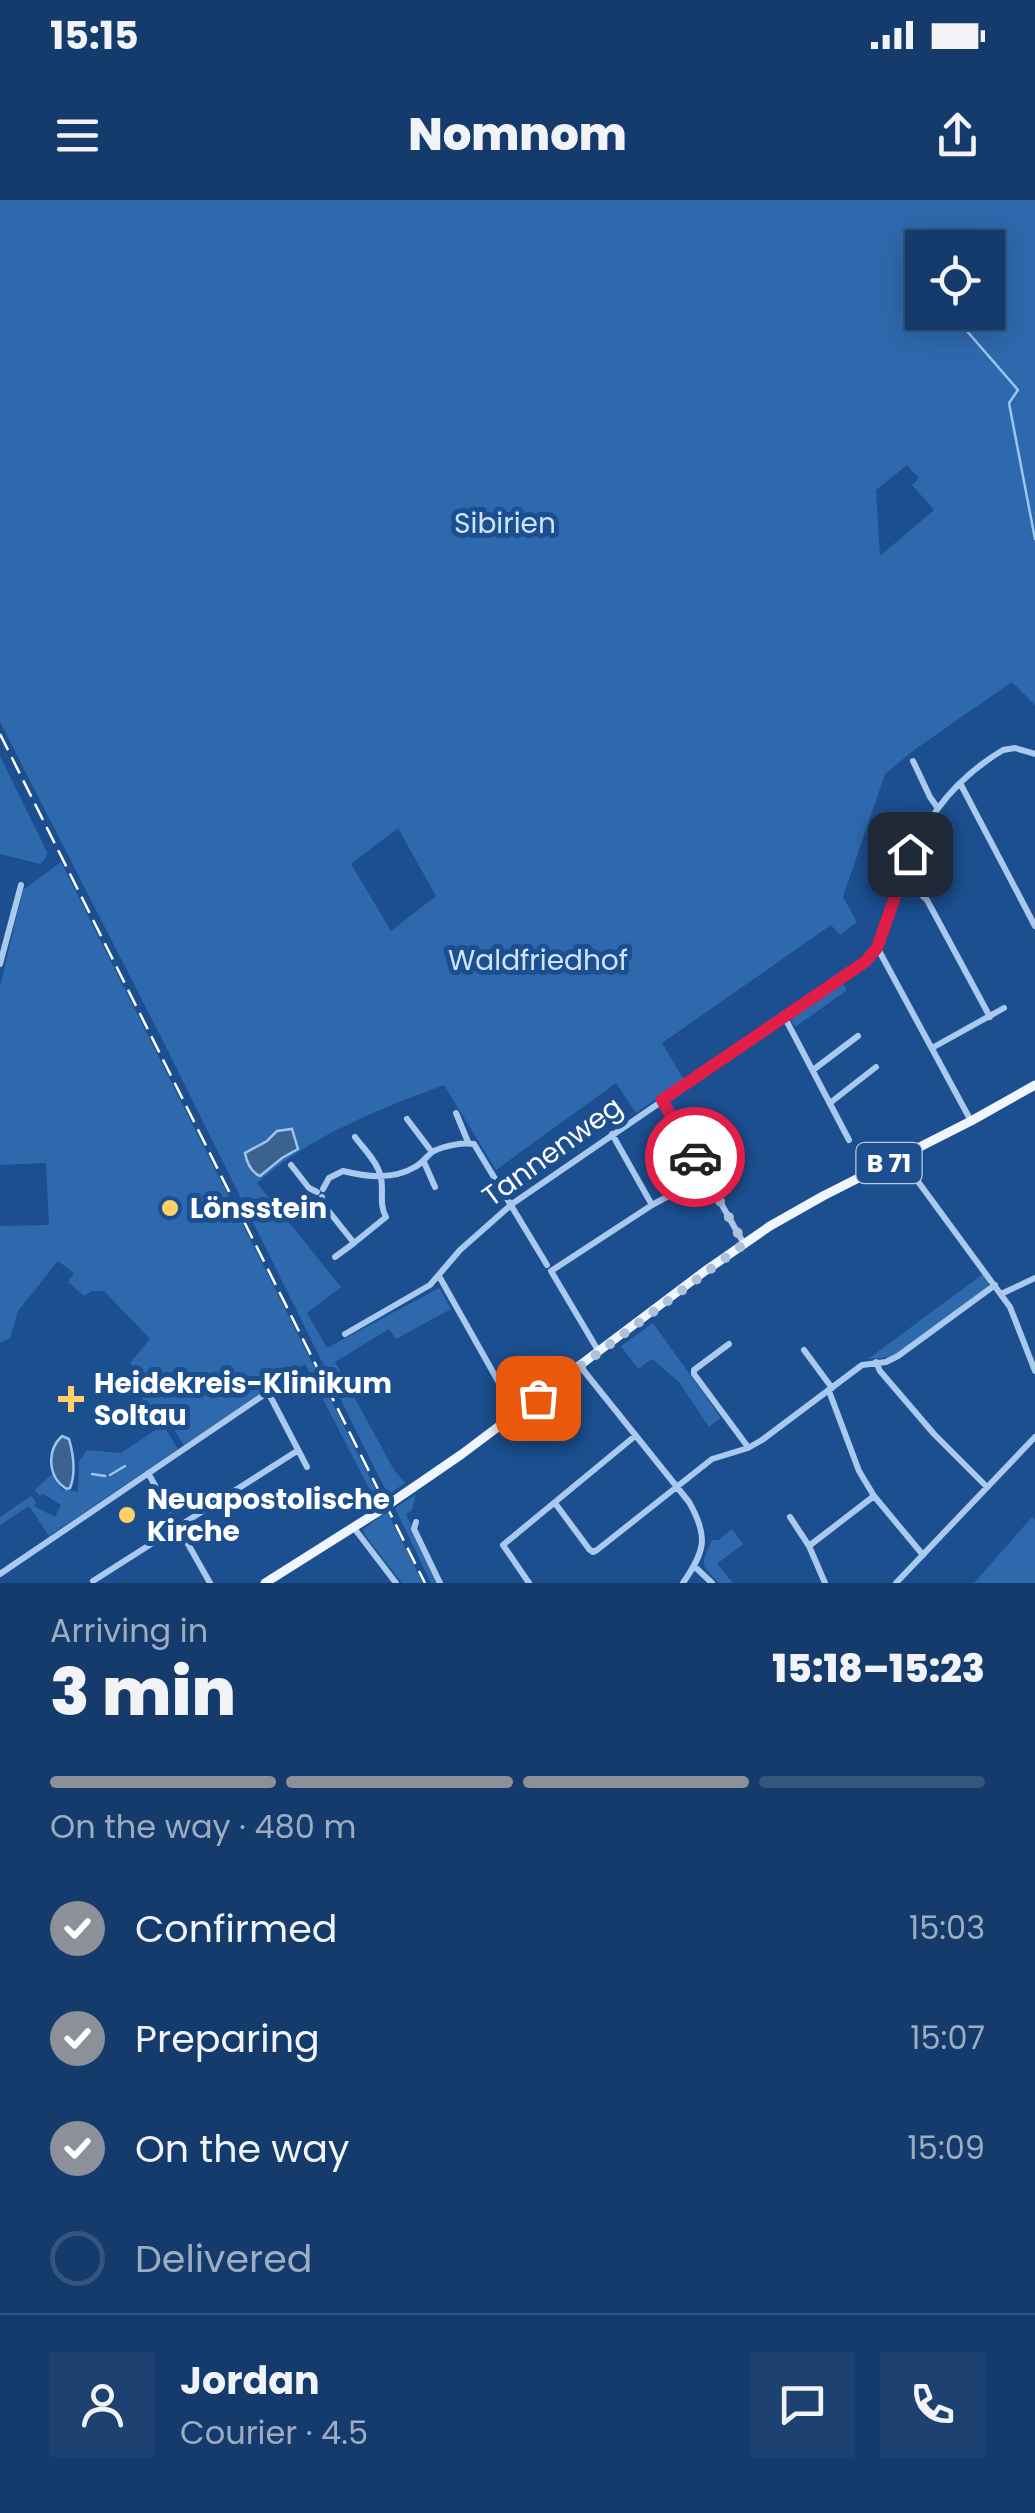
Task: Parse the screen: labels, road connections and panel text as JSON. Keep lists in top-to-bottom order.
{
  "streets": {
    "main road": ["B 71"],
    "street": ["Tannenweg"]
  },
  "parks": ["Sibirien", "Waldfriedhof"],
  "places": {
    "other": ["Lönsstein", "Neuapostolische Kirche"],
    "health": ["Heidekreis-Klinikum Soltau"]
  },
  "page": {
    "status": "15:15",
    "header": "Nomnom",
    "heading": ["3 min", "Arriving in", "15:18–15:23"],
    "panel": ["Jordan", "Courier · 4.5"],
    "bar": "On the way · 480 m",
    "list": [
      ["Confirmed", "15:03"],
      ["Preparing", "15:07"],
      ["On the way", "15:09"],
      "Delivered"
    ]
  }
}
